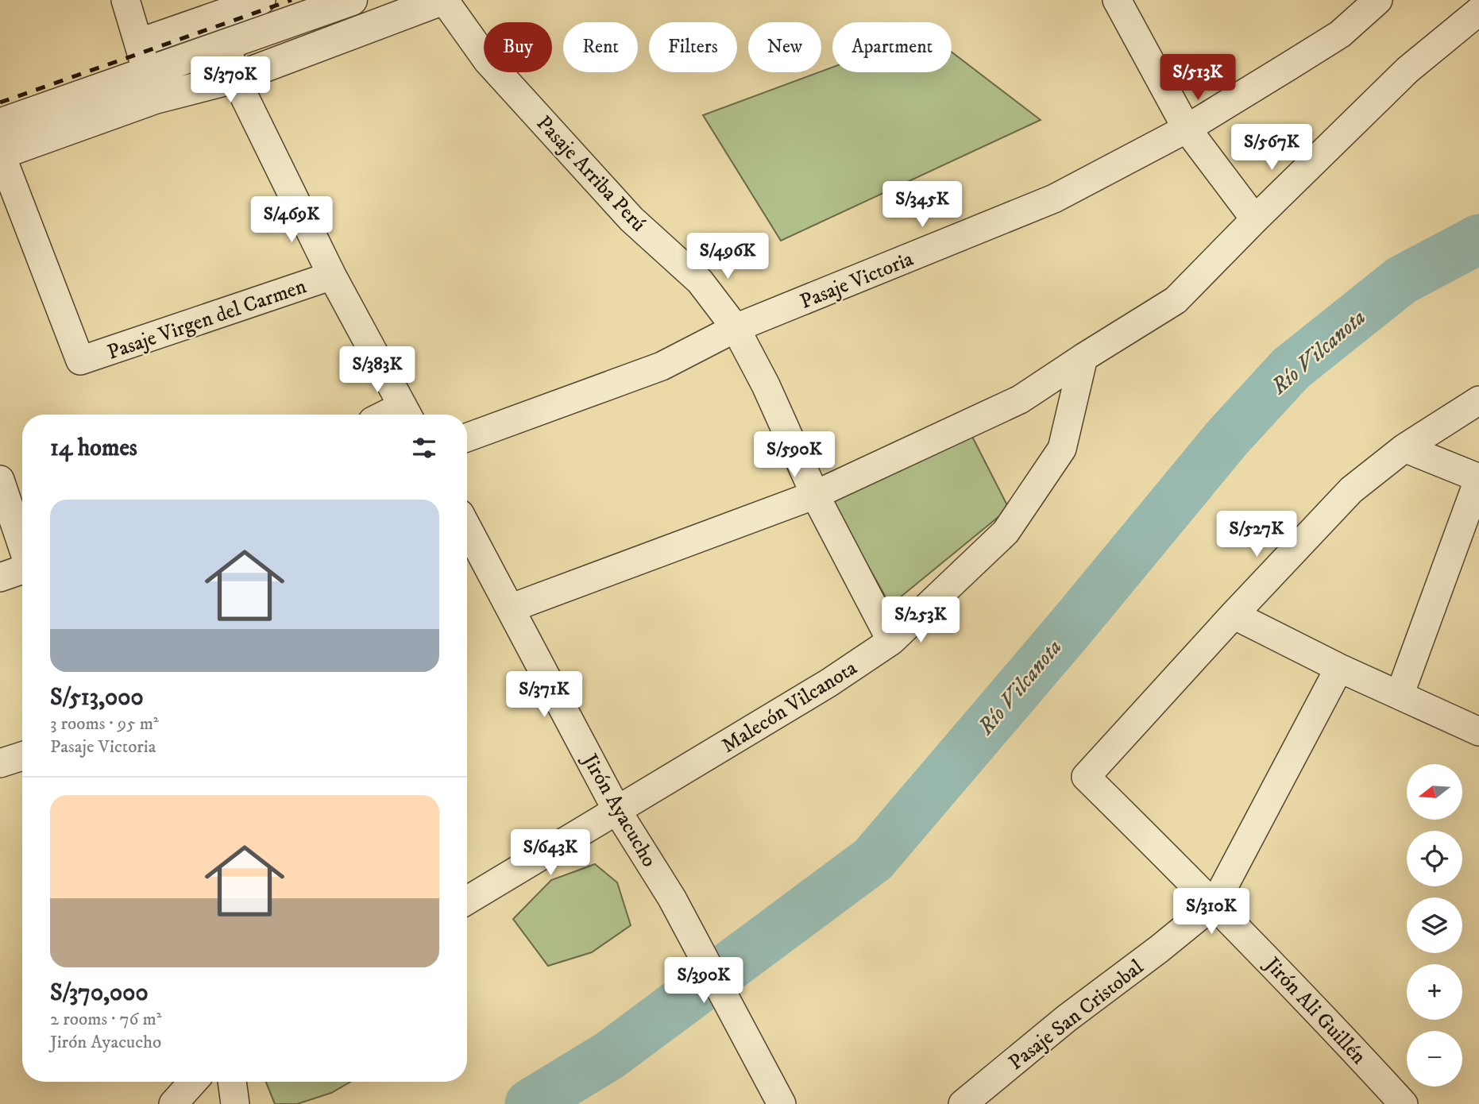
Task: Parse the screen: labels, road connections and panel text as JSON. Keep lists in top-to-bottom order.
{
  "streets": {
    "street": [
      "Pasaje Arriba Perú",
      "Pasaje Victoria",
      "Pasaje Virgen del Carmen",
      "Malecón Vilcanota",
      "Jirón Ayacucho",
      "Jirón Ali Guillén",
      "Pasaje San Cristobal"
    ]
  },
  "crossings": [
    ["Pasaje Arriba Perú", "Pasaje Victoria"],
    ["Pasaje Arriba Perú", "Malecón Vilcanota"],
    ["Malecón Vilcanota", "Jirón Ayacucho"],
    ["Jirón Ali Guillén", "Pasaje San Cristobal"]
  ],
  "water": ["Río Vilcanota"],
  "north": "left",
  "page": {
    "chip": [
      "Buy",
      "Rent",
      "Filters",
      "New",
      "Apartment"
    ],
    "price": [
      "S/513K",
      "S/370K",
      "S/567K",
      "S/345K",
      "S/469K",
      "S/496K",
      "S/383K",
      "S/590K",
      "S/527K",
      "S/253K",
      "S/371K",
      "S/643K",
      "S/310K",
      "S/390K"
    ],
    "heading": "14 homes",
    "list": [
      {
        "name": "S/513,000",
        "note": "3 rooms · 95 m² · Pasaje Victoria"
      },
      {
        "name": "S/370,000",
        "note": "2 rooms · 76 m² · Jirón Ayacucho"
      }
    ],
    "map_buttons": ["+", "−"]
  }
}
